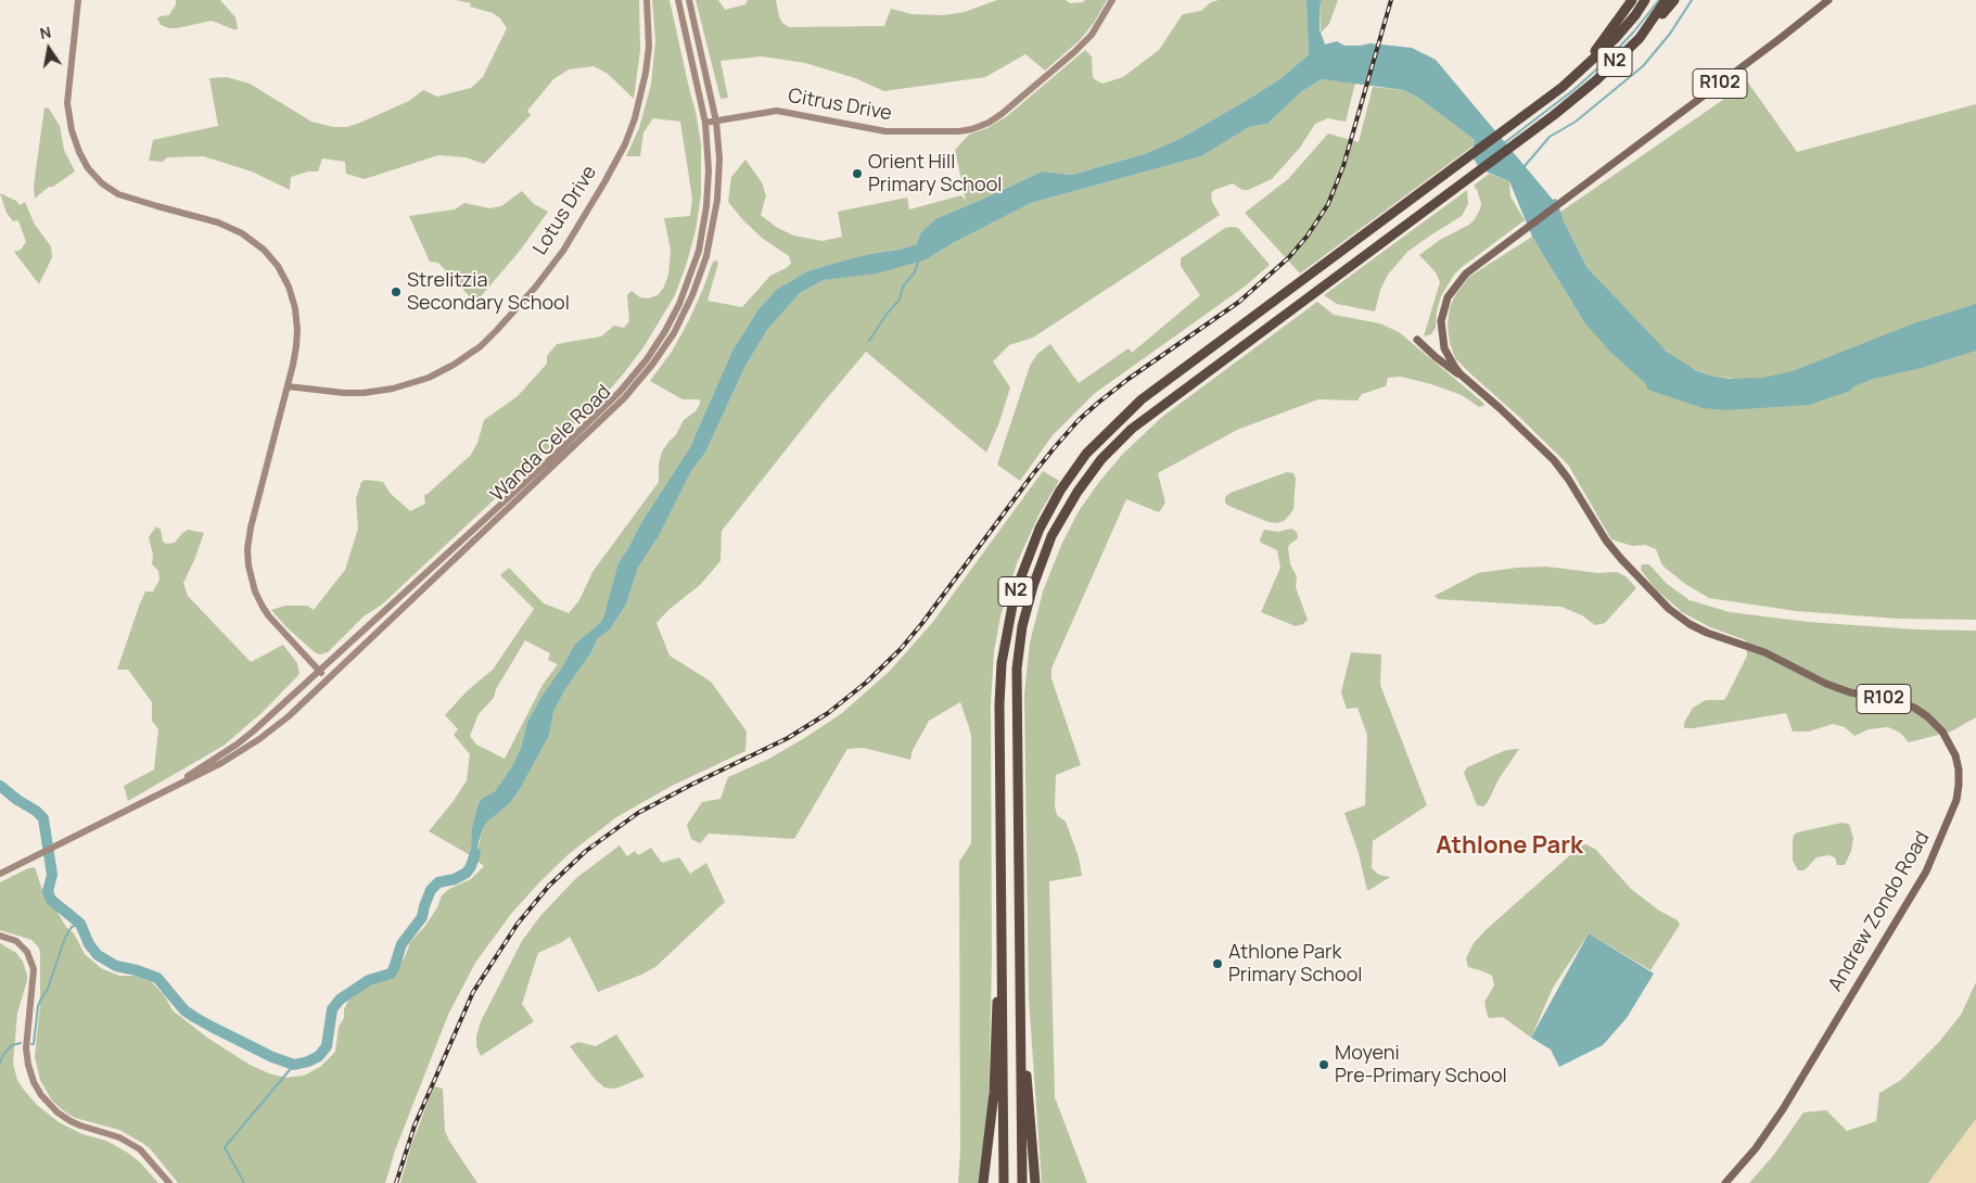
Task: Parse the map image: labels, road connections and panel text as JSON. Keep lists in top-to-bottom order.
{
  "streets": {
    "highway": ["N2"],
    "main road": ["R102", "Andrew Zondo Road"],
    "street": ["Citrus Drive", "Lotus Drive", "Wanda Cele Road"]
  },
  "crossings": [
    ["Citrus Drive", "Wanda Cele Road"]
  ],
  "districts": ["Athlone Park"],
  "places": [
    "Orient Hill Primary School",
    "Strelitzia Secondary School",
    "Athlone Park Primary School",
    "Moyeni Pre-Primary School"
  ],
  "north": "top"
}
